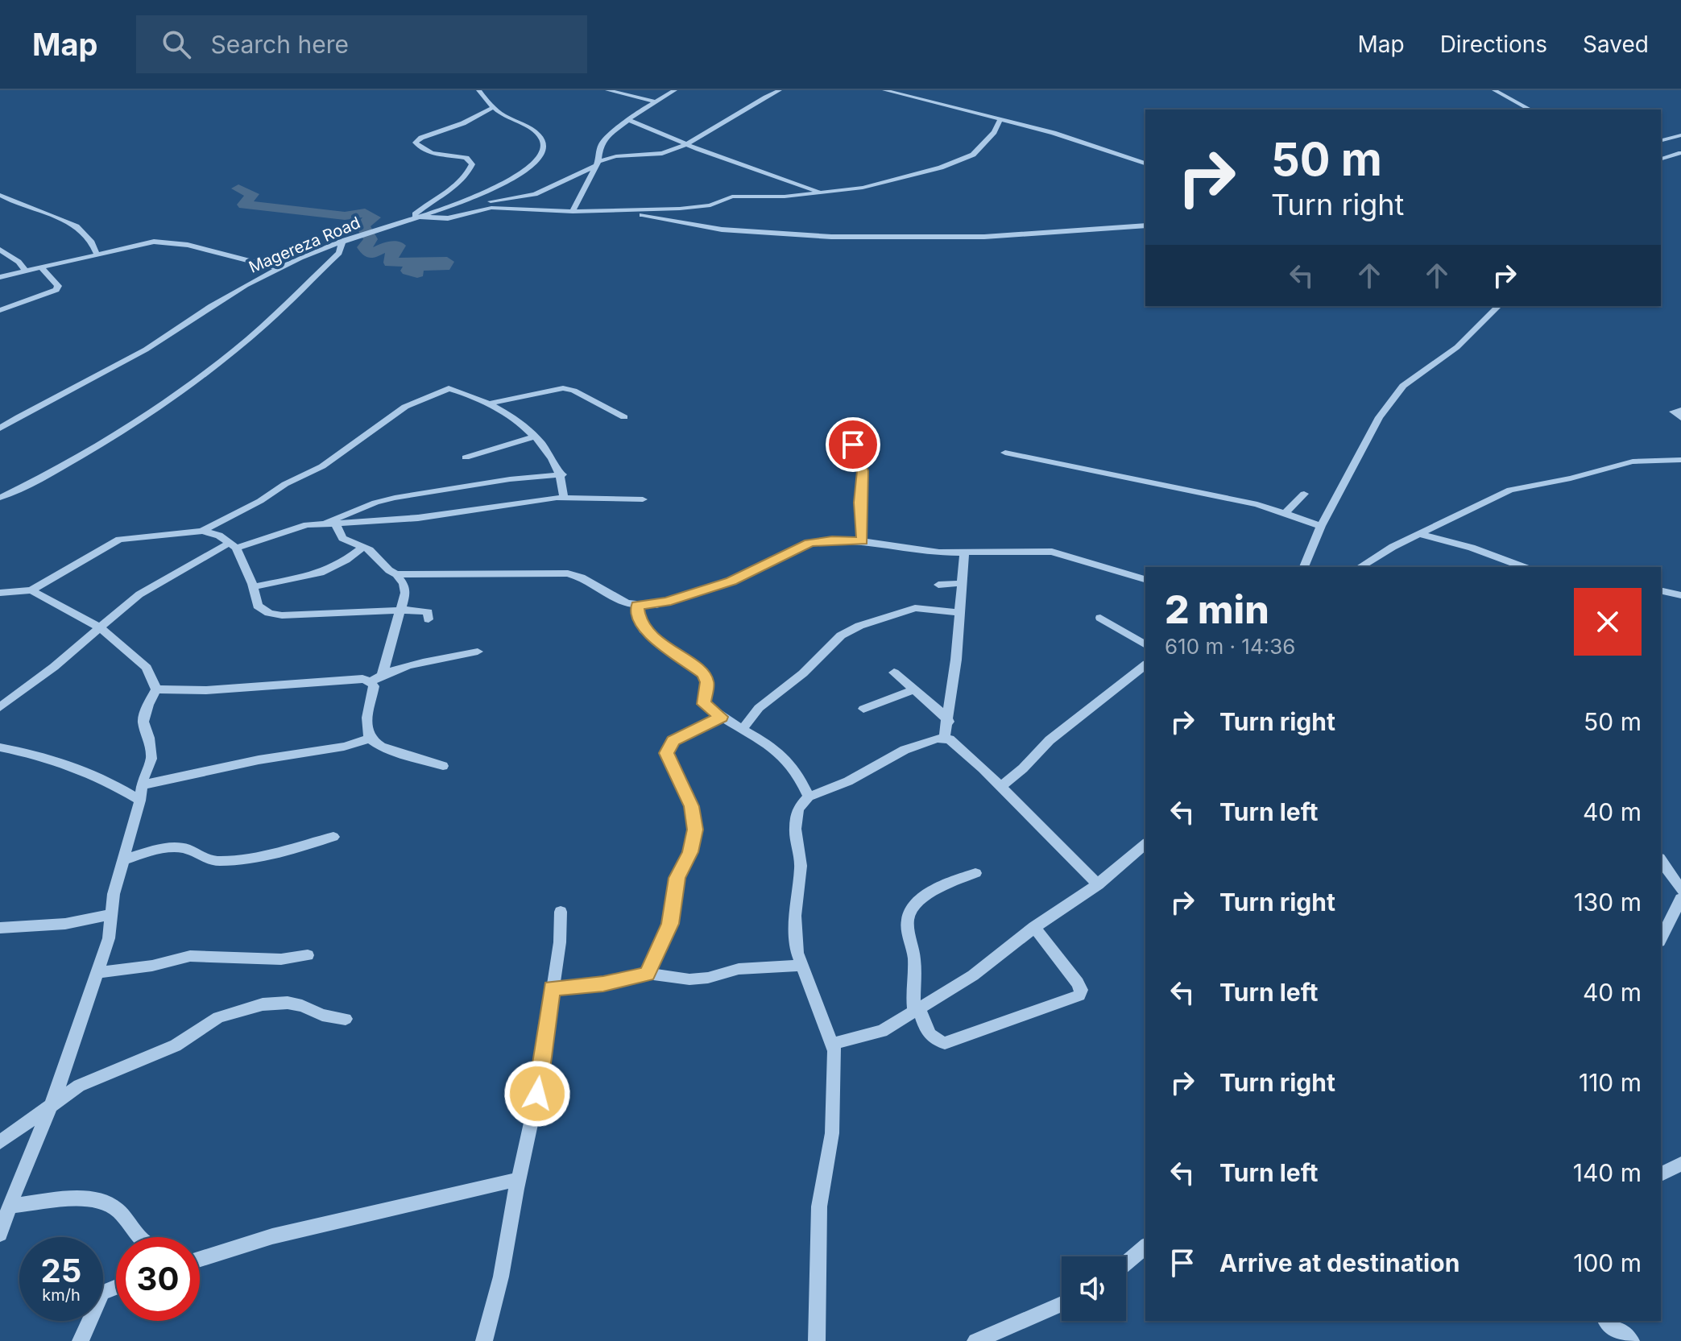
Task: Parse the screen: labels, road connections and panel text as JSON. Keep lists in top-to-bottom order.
{
  "streets": {
    "street": ["Magereza Road"]
  },
  "page": {
    "header": "Map",
    "search": "Search here",
    "nav": ["Map", "Directions", "Saved"],
    "turn": ["50 m", "Turn right"],
    "heading": ["2 min", "610 m · 14:36"],
    "list": [
      {
        "name": "Turn right",
        "value": "50 m"
      },
      {
        "name": "Turn left",
        "value": "40 m"
      },
      {
        "name": "Turn right",
        "value": "130 m"
      },
      {
        "name": "Turn left",
        "value": "40 m"
      },
      {
        "name": "Turn right",
        "value": "110 m"
      },
      {
        "name": "Turn left",
        "value": "140 m"
      },
      {
        "name": "Arrive at destination",
        "value": "100 m"
      }
    ],
    "speed": "25 km/h",
    "limit": "30"
  }
}
